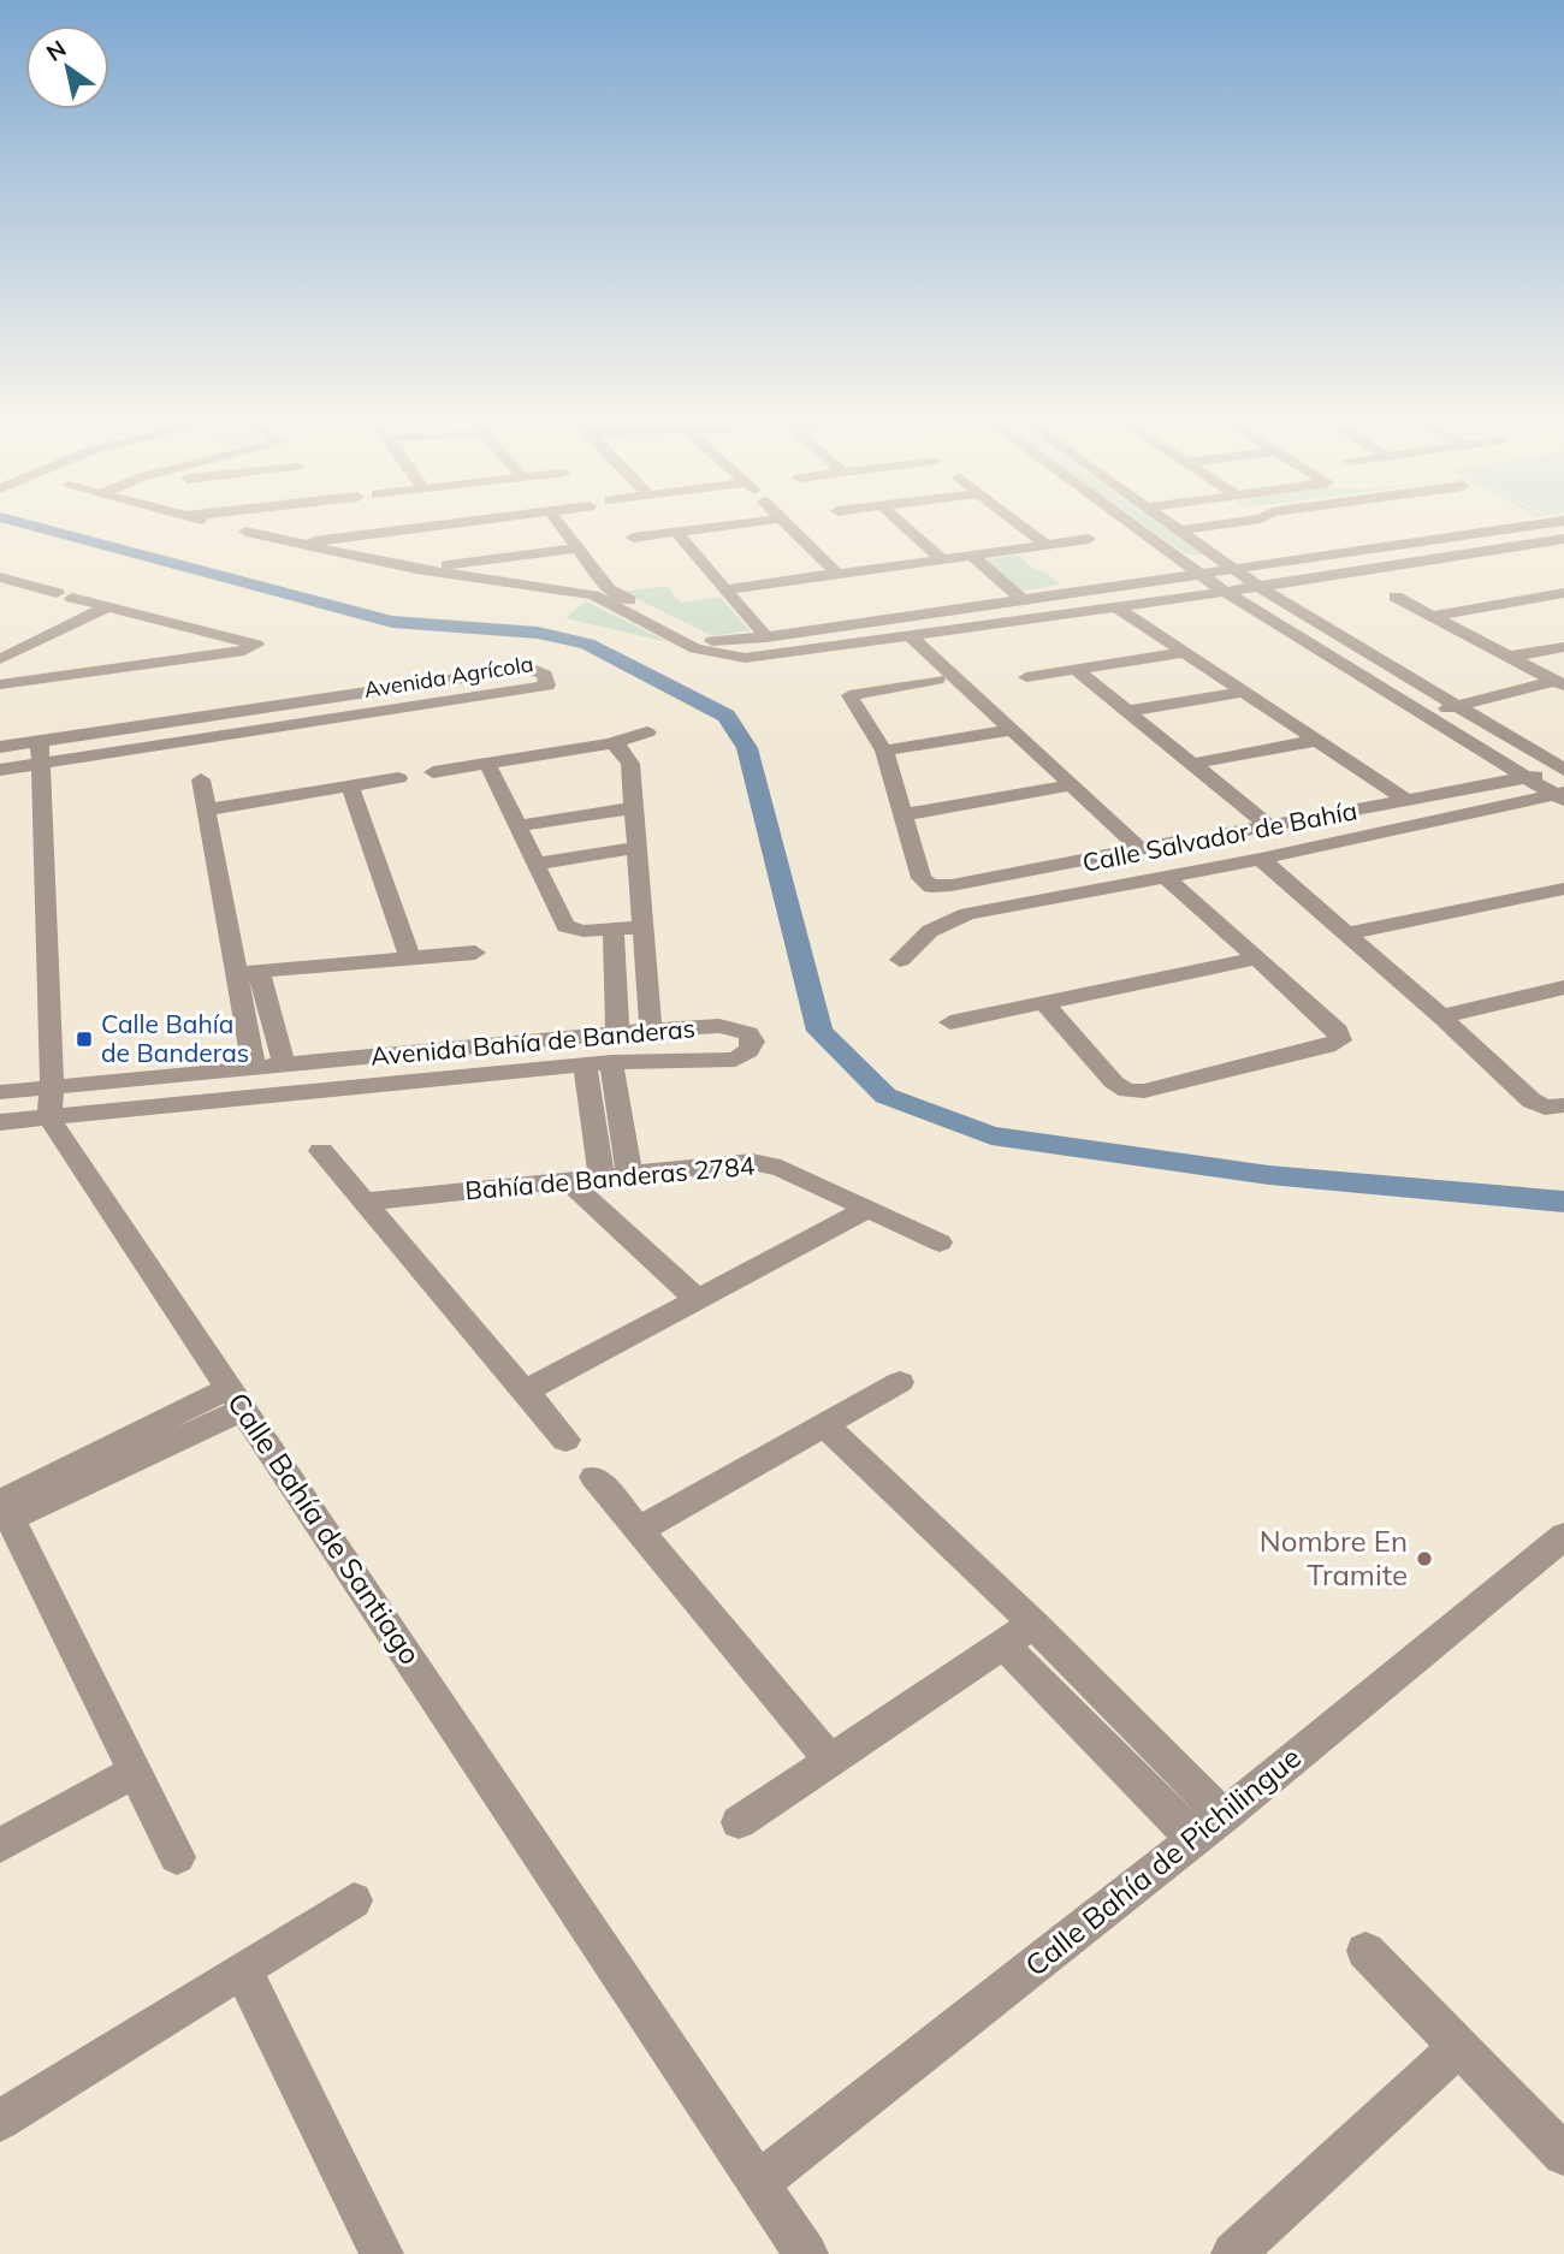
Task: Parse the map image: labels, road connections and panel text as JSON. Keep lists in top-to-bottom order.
{
  "streets": {
    "street": [
      "Avenida Agrícola",
      "Calle Salvador de Bahía",
      "Avenida Bahía de Banderas",
      "Bahía de Banderas 2784",
      "Calle Bahía de Santiago",
      "Calle Bahía de Pichilingue"
    ]
  },
  "crossings": [
    ["Avenida Bahía de Banderas", "Calle Bahía de Santiago"],
    ["Calle Bahía de Santiago", "Calle Bahía de Pichilingue"]
  ],
  "places": {
    "transit": ["Calle Bahía de Banderas"],
    "other": ["Nombre En Tramite"]
  },
  "north": "top left"
}
